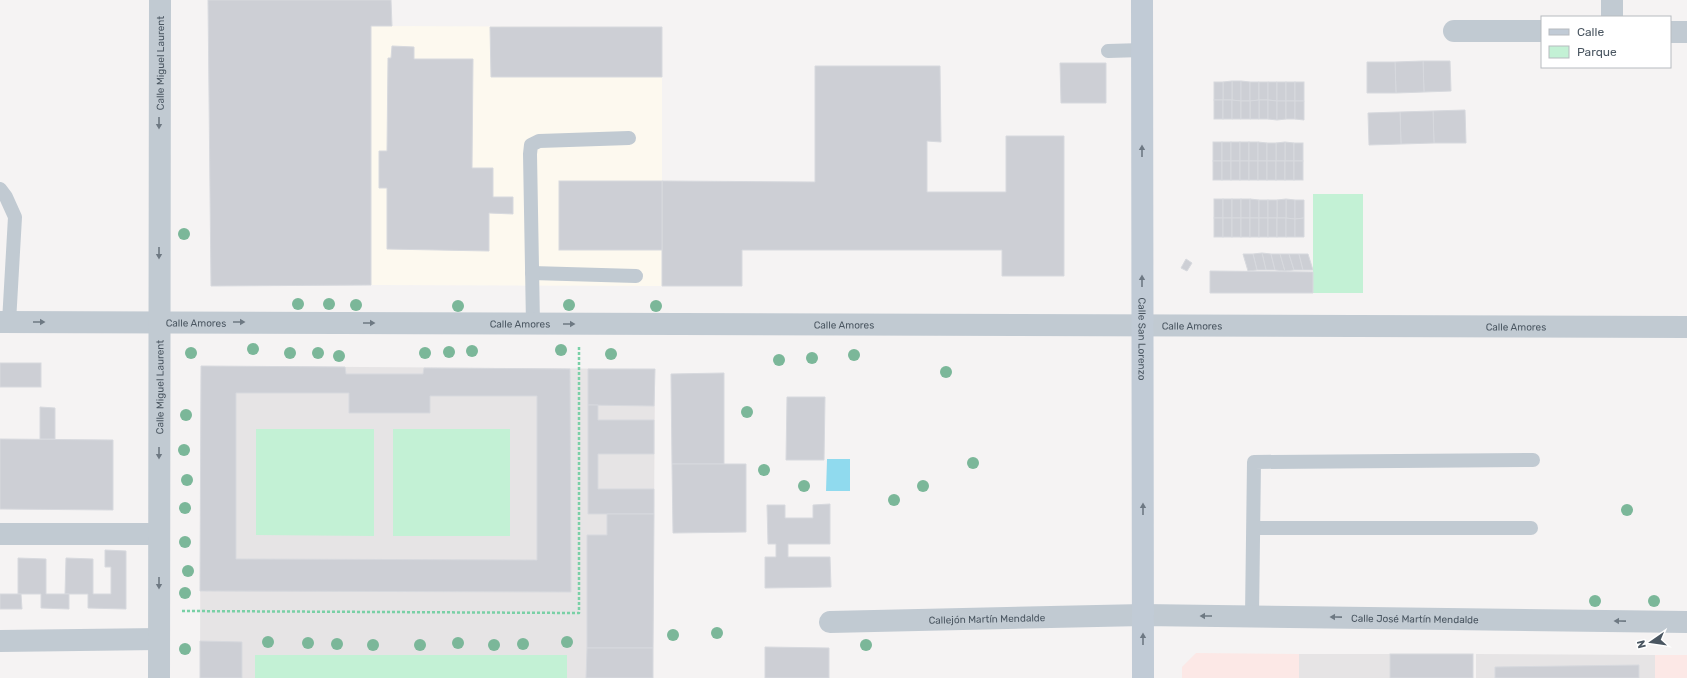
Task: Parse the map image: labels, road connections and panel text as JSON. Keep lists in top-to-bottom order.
{
  "streets": {
    "street": [
      "Calle Miguel Laurent",
      "Calle Amores",
      "Calle San Lorenzo",
      "Calle José Martín Mendalde",
      "Callejón Martín Mendalde"
    ]
  },
  "crossings": [
    ["Calle Miguel Laurent", "Calle Amores"],
    ["Calle Amores", "Calle San Lorenzo"],
    ["Calle San Lorenzo", "Calle José Martín Mendalde"],
    ["Calle San Lorenzo", "Callejón Martín Mendalde"],
    ["Calle José Martín Mendalde", "Callejón Martín Mendalde"]
  ],
  "one_way": ["Calle Miguel Laurent", "Calle San Lorenzo", "Calle José Martín Mendalde"],
  "legend": ["Calle", "Parque"],
  "north": "left"
}
